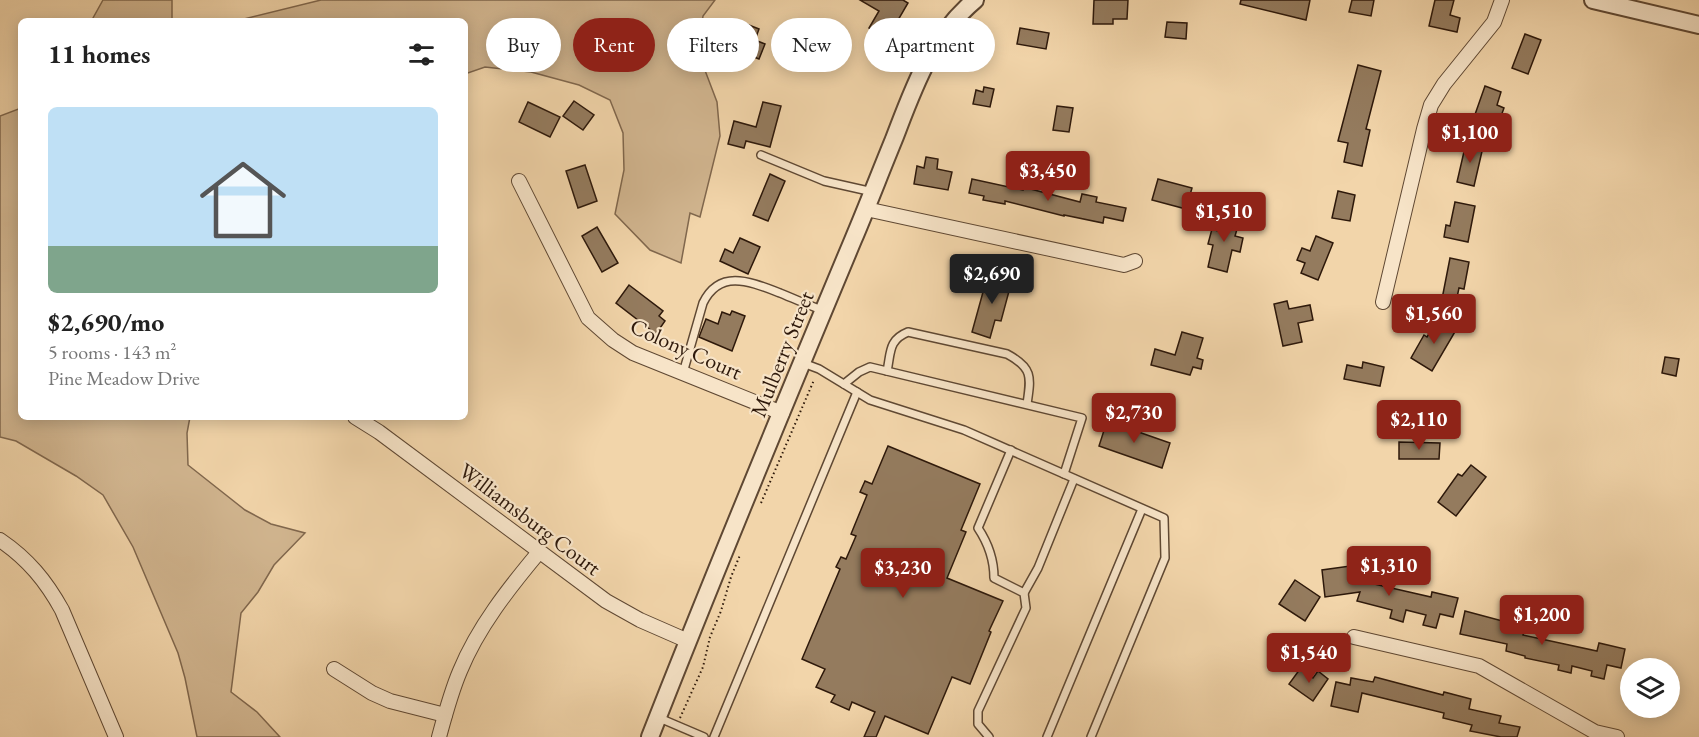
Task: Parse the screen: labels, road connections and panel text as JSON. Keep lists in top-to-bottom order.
{
  "streets": {
    "street": ["Colony Court", "Mulberry Street", "Williamsburg Court"]
  },
  "crossings": [
    ["Colony Court", "Mulberry Street"],
    ["Mulberry Street", "Williamsburg Court"]
  ],
  "page": {
    "chip": [
      "Buy",
      "Rent",
      "Filters",
      "New",
      "Apartment"
    ],
    "heading": "11 homes",
    "list": [
      {
        "name": "$2,690/mo",
        "note": "5 rooms · 143 m² · Pine Meadow Drive"
      }
    ],
    "price": [
      "$1,100",
      "$3,450",
      "$1,510",
      "$2,690",
      "$1,560",
      "$2,730",
      "$2,110",
      "$1,310",
      "$3,230",
      "$1,200",
      "$1,540"
    ]
  }
}
